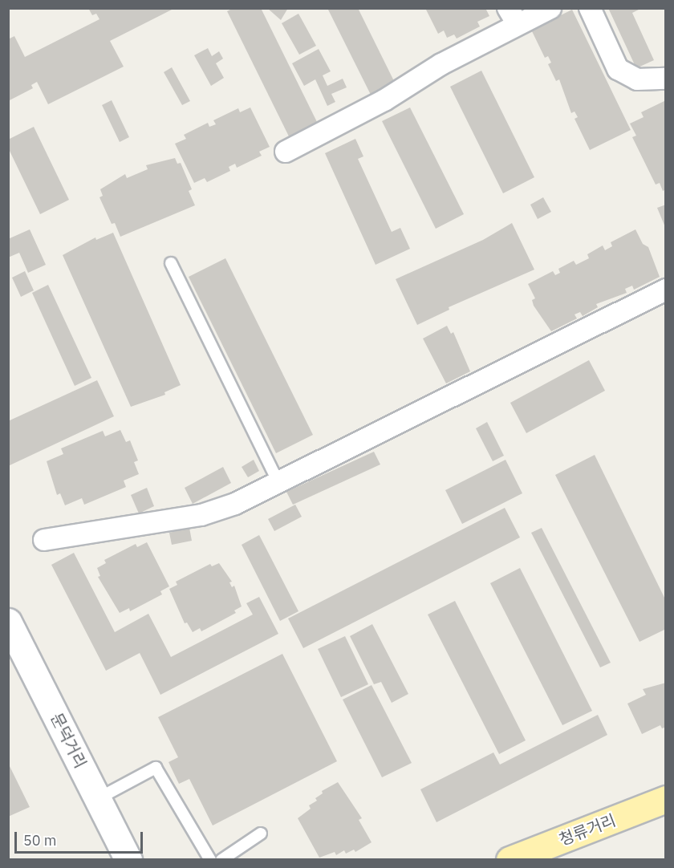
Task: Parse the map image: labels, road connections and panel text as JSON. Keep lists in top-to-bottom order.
{
  "streets": {
    "main road": ["문덕거리", "청류거리"]
  },
  "scale_bar": "50 m"
}
